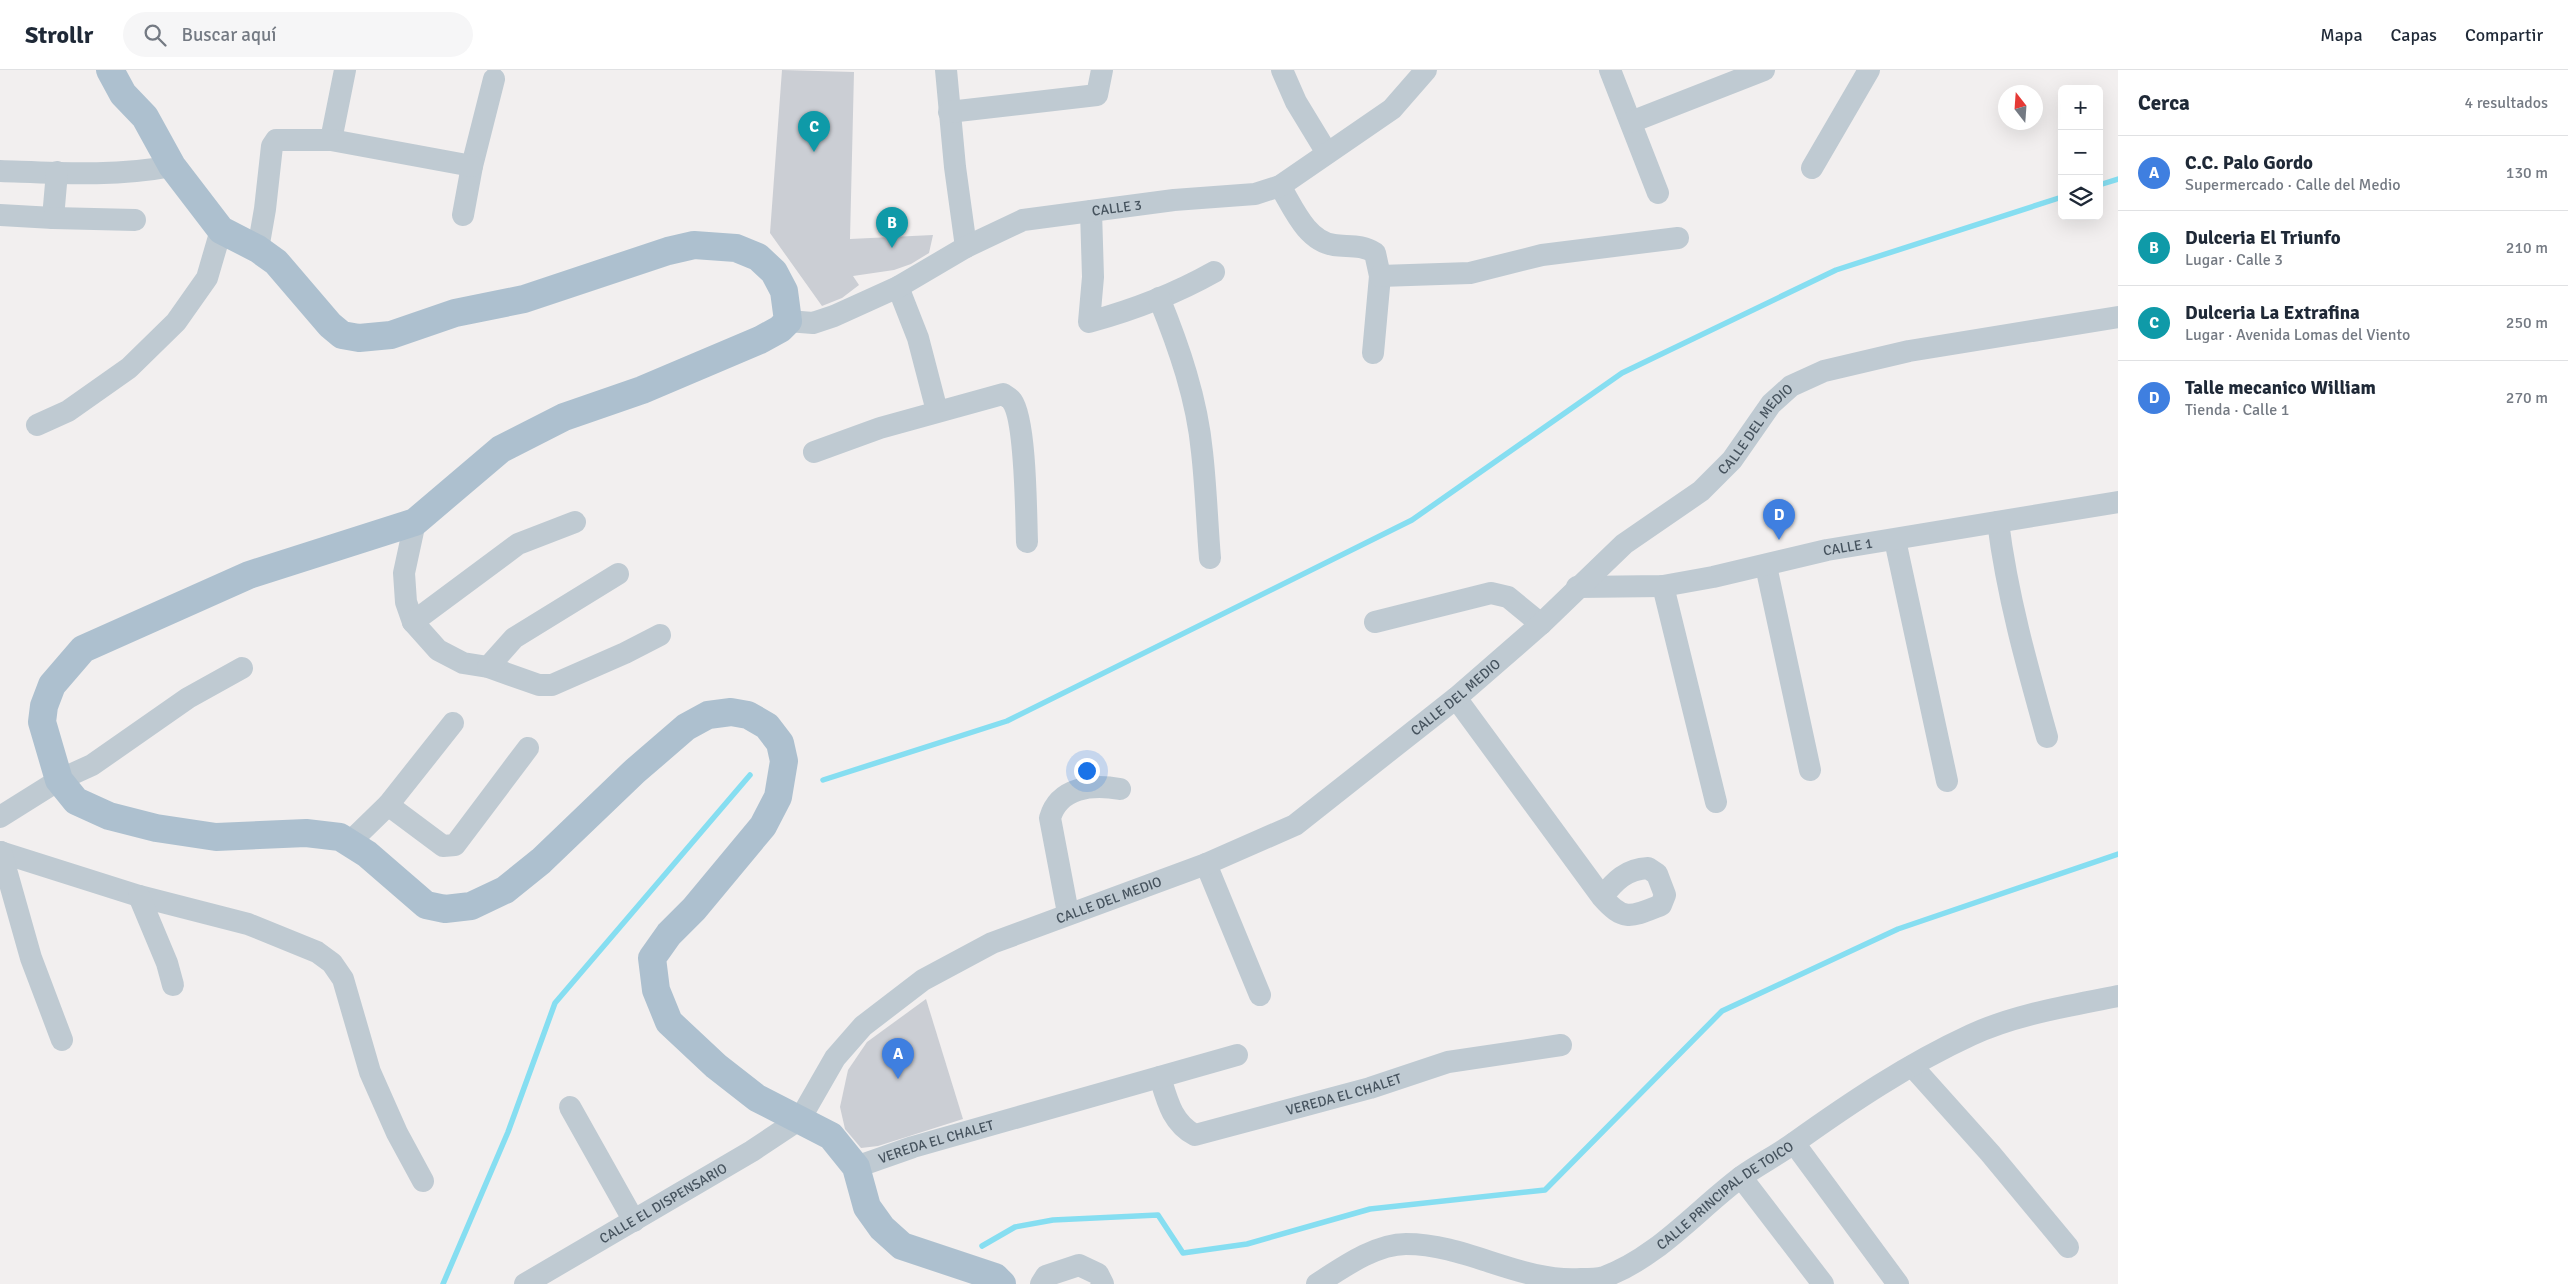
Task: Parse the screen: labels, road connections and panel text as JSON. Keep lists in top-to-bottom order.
{
  "streets": {
    "street": [
      "CALLE 3",
      "CALLE DEL MEDIO",
      "CALLE 1",
      "VEREDA EL CHALET",
      "CALLE PRINCIPAL DE TOICO",
      "CALLE EL DISPENSARIO"
    ]
  },
  "crossings": [
    ["CALLE DEL MEDIO", "CALLE 1"],
    ["CALLE DEL MEDIO", "CALLE EL DISPENSARIO"]
  ],
  "north": "top",
  "page": {
    "header": "Strollr",
    "search": "Buscar aquí",
    "nav": ["Mapa", "Capas", "Compartir"],
    "heading": ["Cerca", "4 resultados"],
    "map_buttons": ["+", "−"],
    "pins": [
      "C",
      "B",
      "D",
      "A"
    ],
    "list": [
      {
        "mark": "A",
        "name": "C.C. Palo Gordo",
        "note": "Supermercado · Calle del Medio",
        "value": "130 m"
      },
      {
        "mark": "B",
        "name": "Dulceria El Triunfo",
        "note": "Lugar · Calle 3",
        "value": "210 m"
      },
      {
        "mark": "C",
        "name": "Dulceria La Extrafina",
        "note": "Lugar · Avenida Lomas del Viento",
        "value": "250 m"
      },
      {
        "mark": "D",
        "name": "Talle mecanico William",
        "note": "Tienda · Calle 1",
        "value": "270 m"
      }
    ]
  }
}
